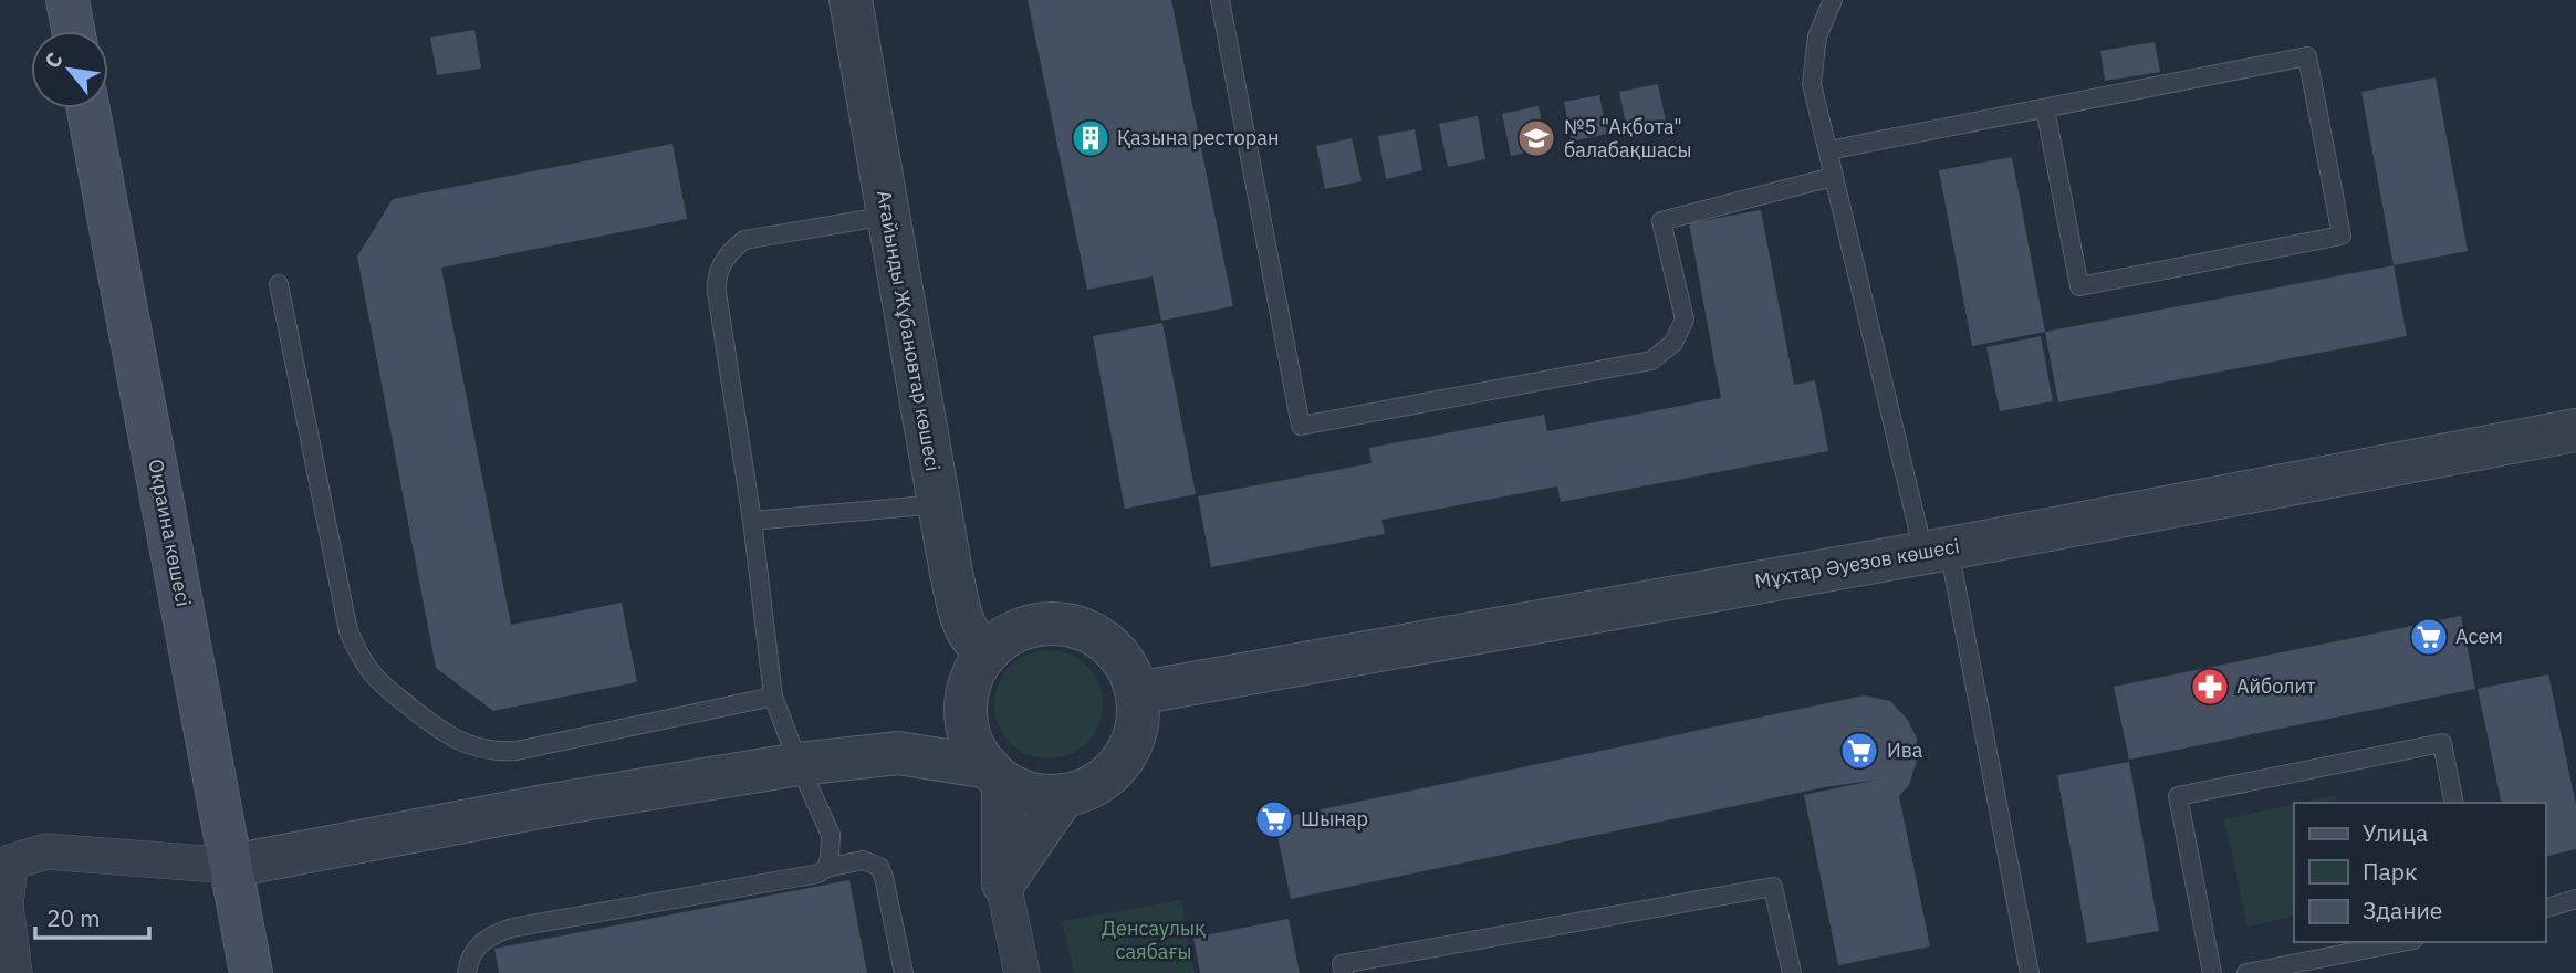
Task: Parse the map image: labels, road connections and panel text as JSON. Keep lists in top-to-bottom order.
{
  "streets": {
    "main road": ["Окраина көшесі"],
    "street": ["Ағайынды Жұбановтар көшесі", "Мұхтар Әуезов көшесі"]
  },
  "crossings": [
    ["Ағайынды Жұбановтар көшесі", "Мұхтар Әуезов көшесі"]
  ],
  "parks": ["Денсаулық саябағы"],
  "places": {
    "building": ["Қазына ресторан"],
    "school or university": ["№5 \"Ақбота\" балабақшасы"],
    "supermarket": ["Асем", "Ива", "Шынар"],
    "pharmacy": ["Айболит"]
  },
  "legend": ["Улица", "Парк", "Здание"],
  "scale_bar": "20 m",
  "north": "top left"
}
